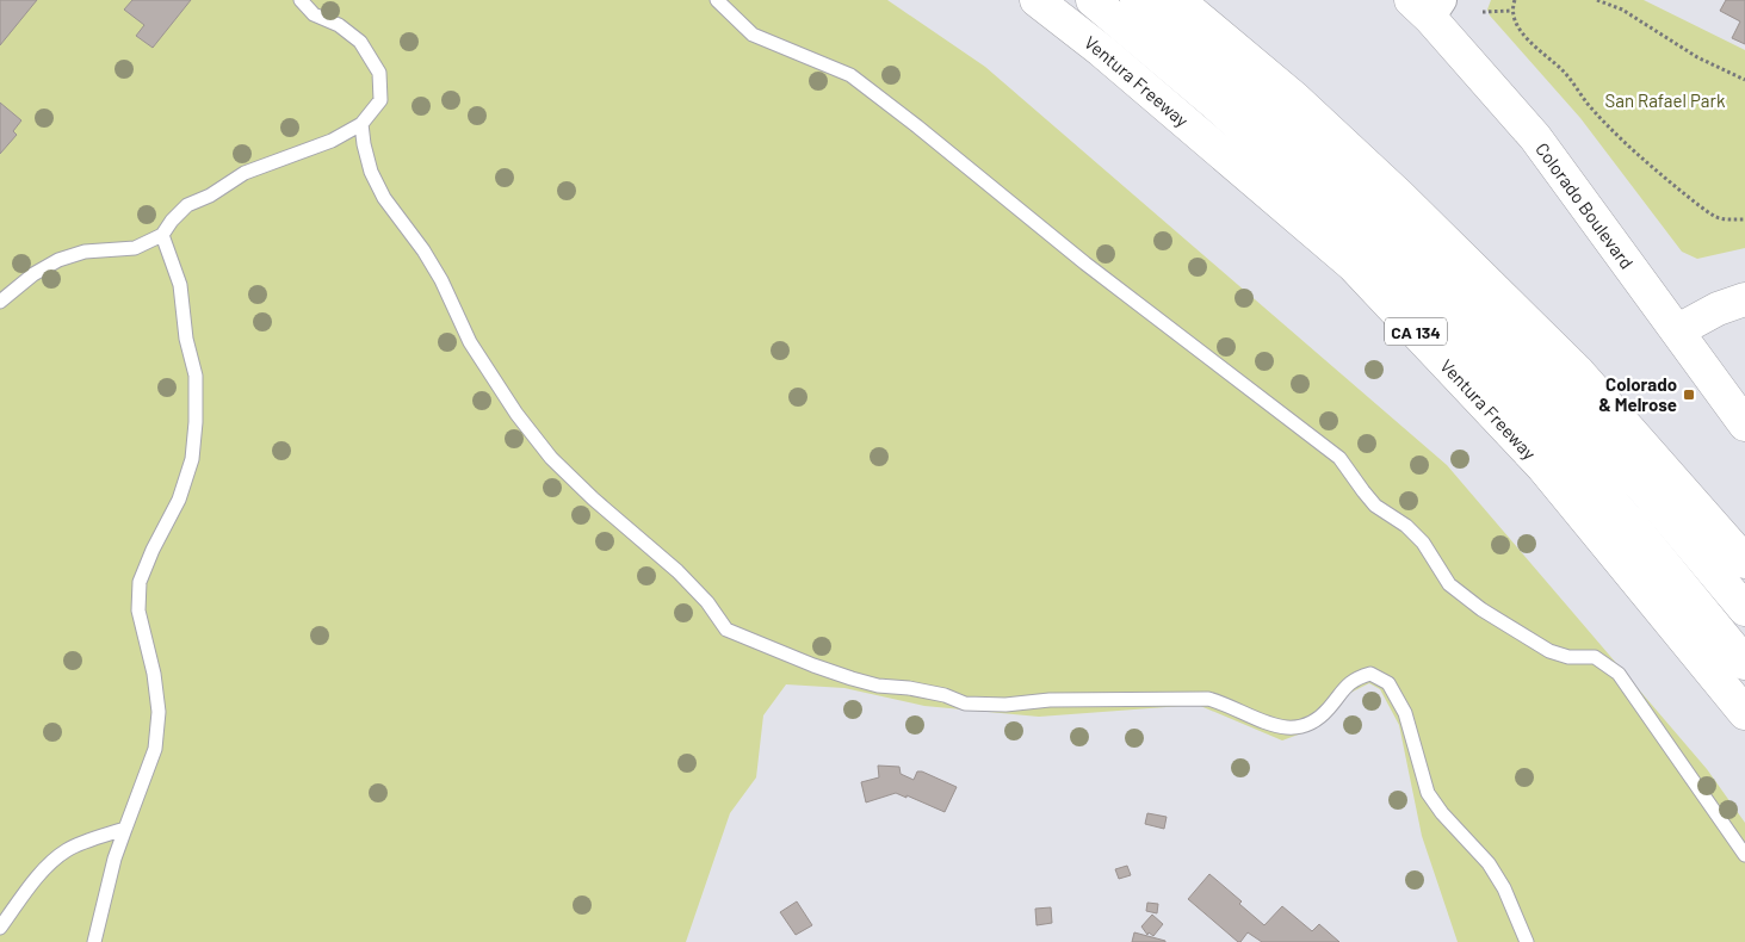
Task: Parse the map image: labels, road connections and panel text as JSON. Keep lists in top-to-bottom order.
{
  "streets": {
    "main road": ["Ventura Freeway", "Colorado Boulevard", "CA 134"]
  },
  "parks": ["San Rafael Park"],
  "places": {
    "transit": ["Colorado & Melrose"]
  }
}
